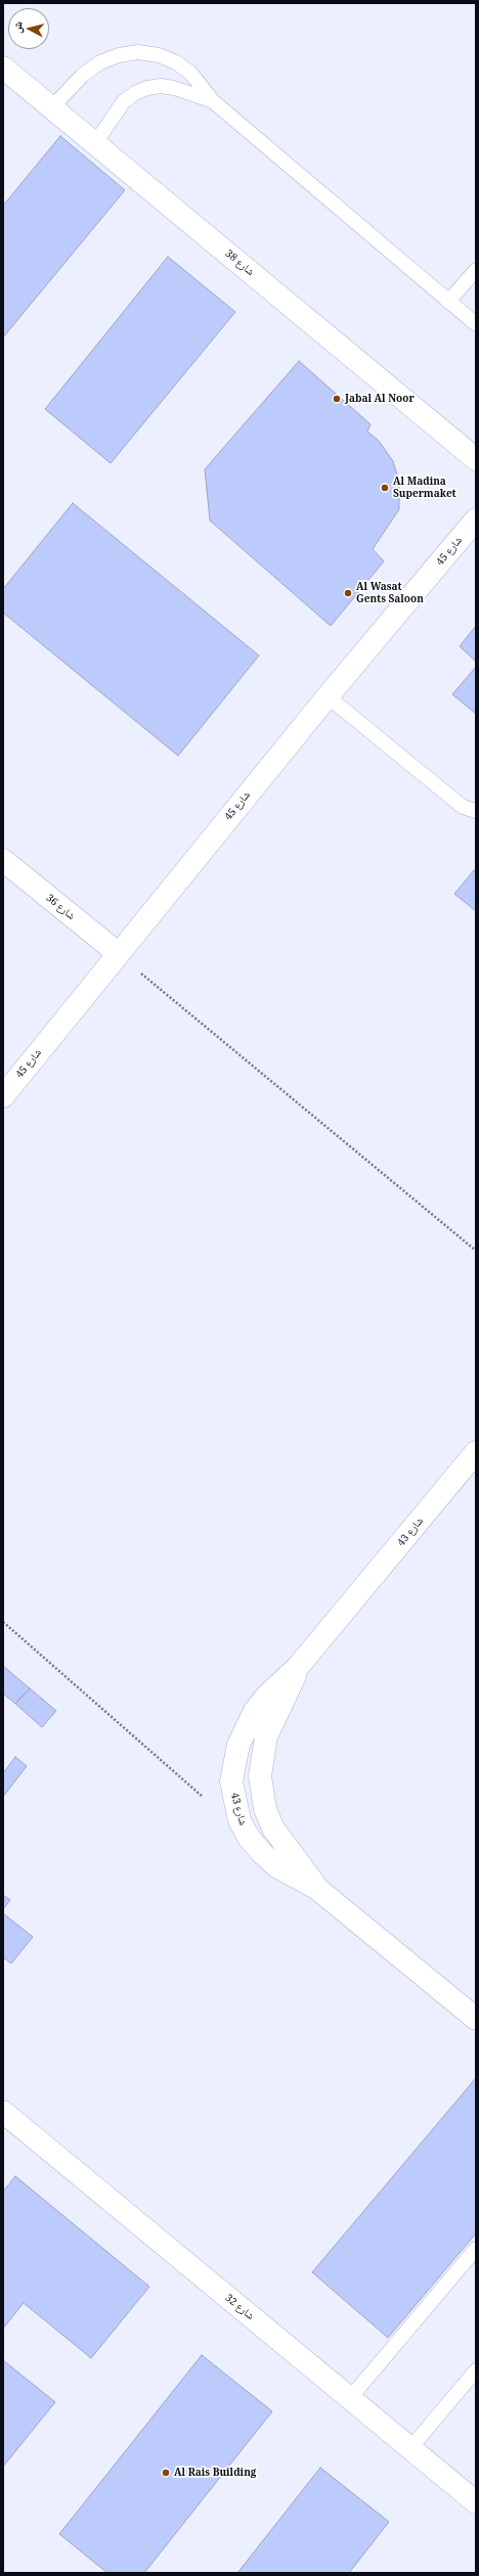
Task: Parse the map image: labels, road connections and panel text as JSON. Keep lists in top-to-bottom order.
{
  "streets": {
    "street": [
      "شارع 38",
      "شارع 45",
      "شارع 36",
      "شارع 43",
      "شارع 32"
    ]
  },
  "crossings": [
    ["شارع 45", "شارع 36"]
  ],
  "places": [
    "Jabal Al Noor",
    "Al Madina Supermaket",
    "Al Wasat Gents Saloon",
    "Al Rais Building"
  ],
  "north": "left"
}
